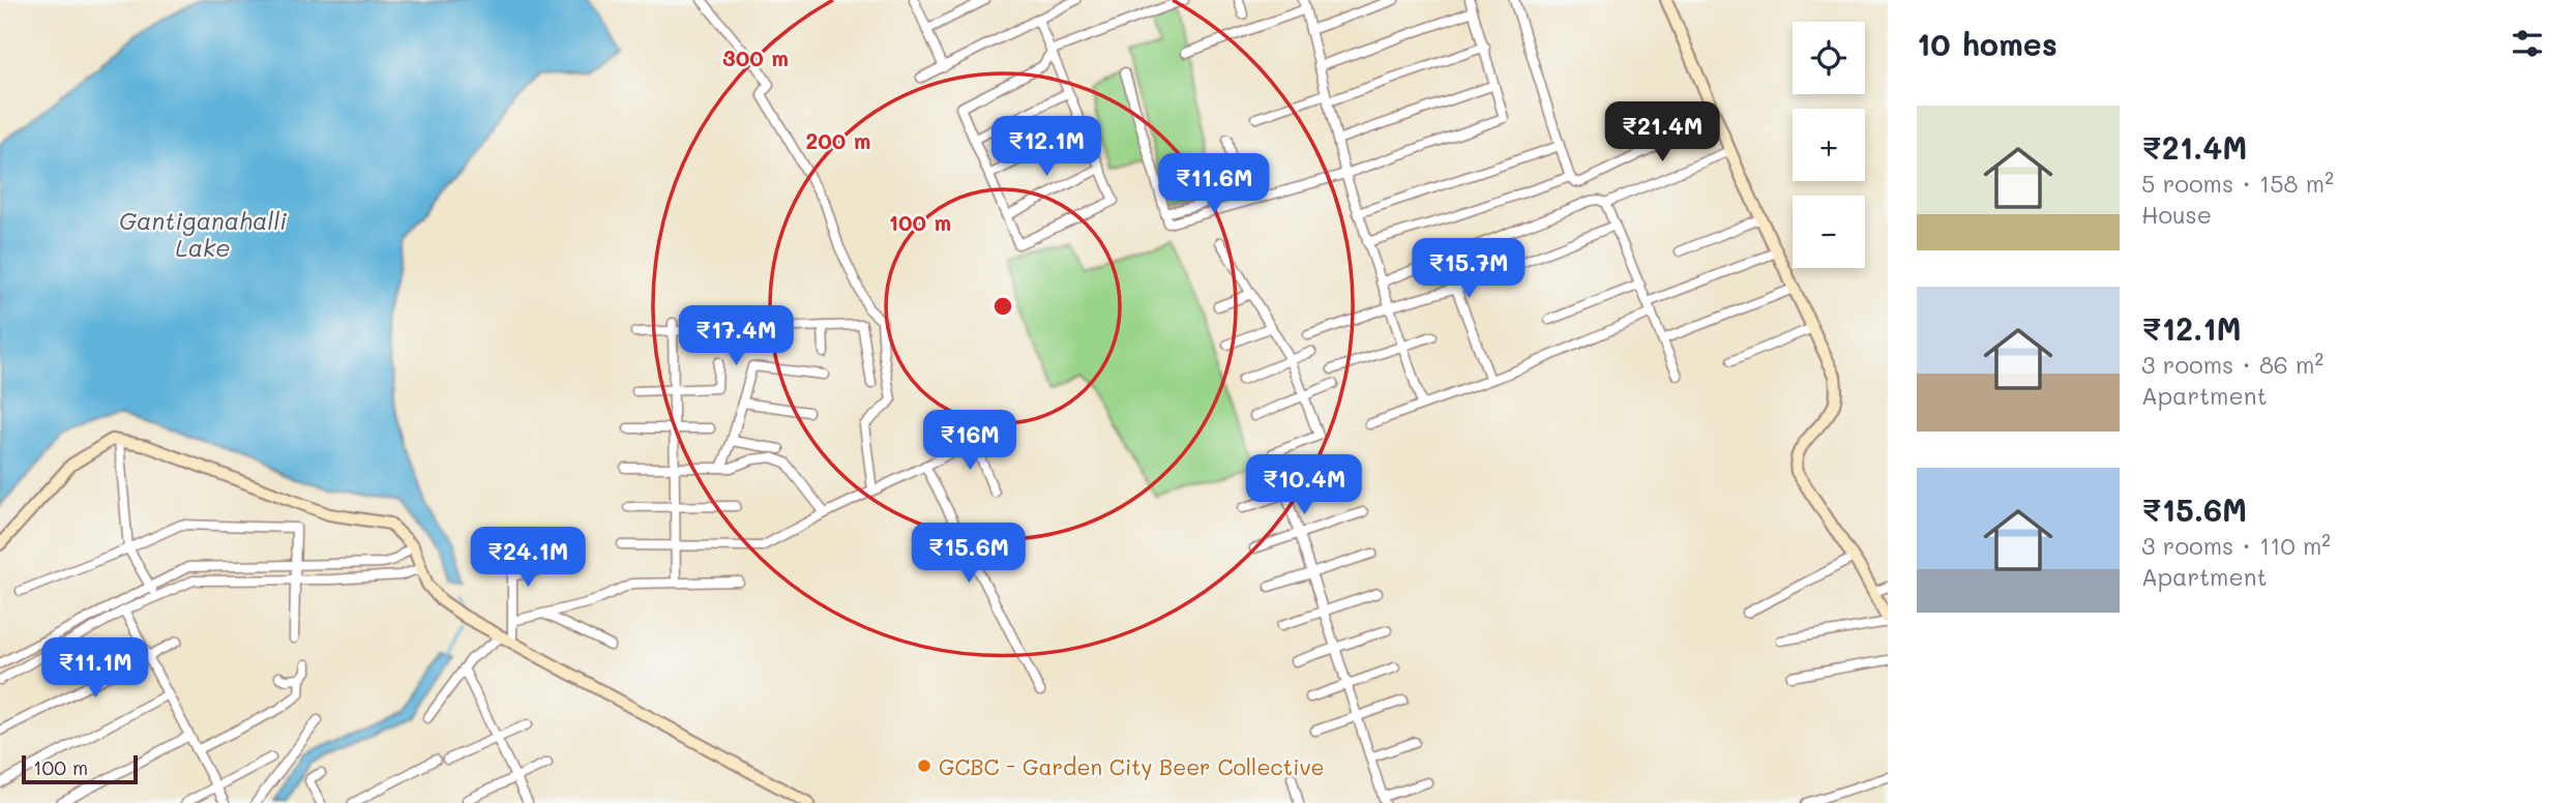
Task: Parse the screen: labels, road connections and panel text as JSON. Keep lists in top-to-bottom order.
{
  "water": ["Gantiganahalli Lake"],
  "places": ["GCBC - Garden City Beer Collective"],
  "scale_bar": "100 m",
  "page": {
    "heading": "10 homes",
    "map_buttons": ["+", "−"],
    "list": [
      {
        "name": "₹21.4M",
        "note": "5 rooms · 158 m² · House"
      },
      {
        "name": "₹12.1M",
        "note": "3 rooms · 86 m² · Apartment"
      },
      {
        "name": "₹15.6M",
        "note": "3 rooms · 110 m² · Apartment"
      }
    ],
    "price": [
      "₹21.4M",
      "₹12.1M",
      "₹11.6M",
      "₹15.7M",
      "₹17.4M",
      "₹16M",
      "₹10.4M",
      "₹15.6M",
      "₹24.1M",
      "₹11.1M"
    ],
    "scale": "100 m"
  },
  "rings": ["300 m", "200 m", "100 m"]
}
